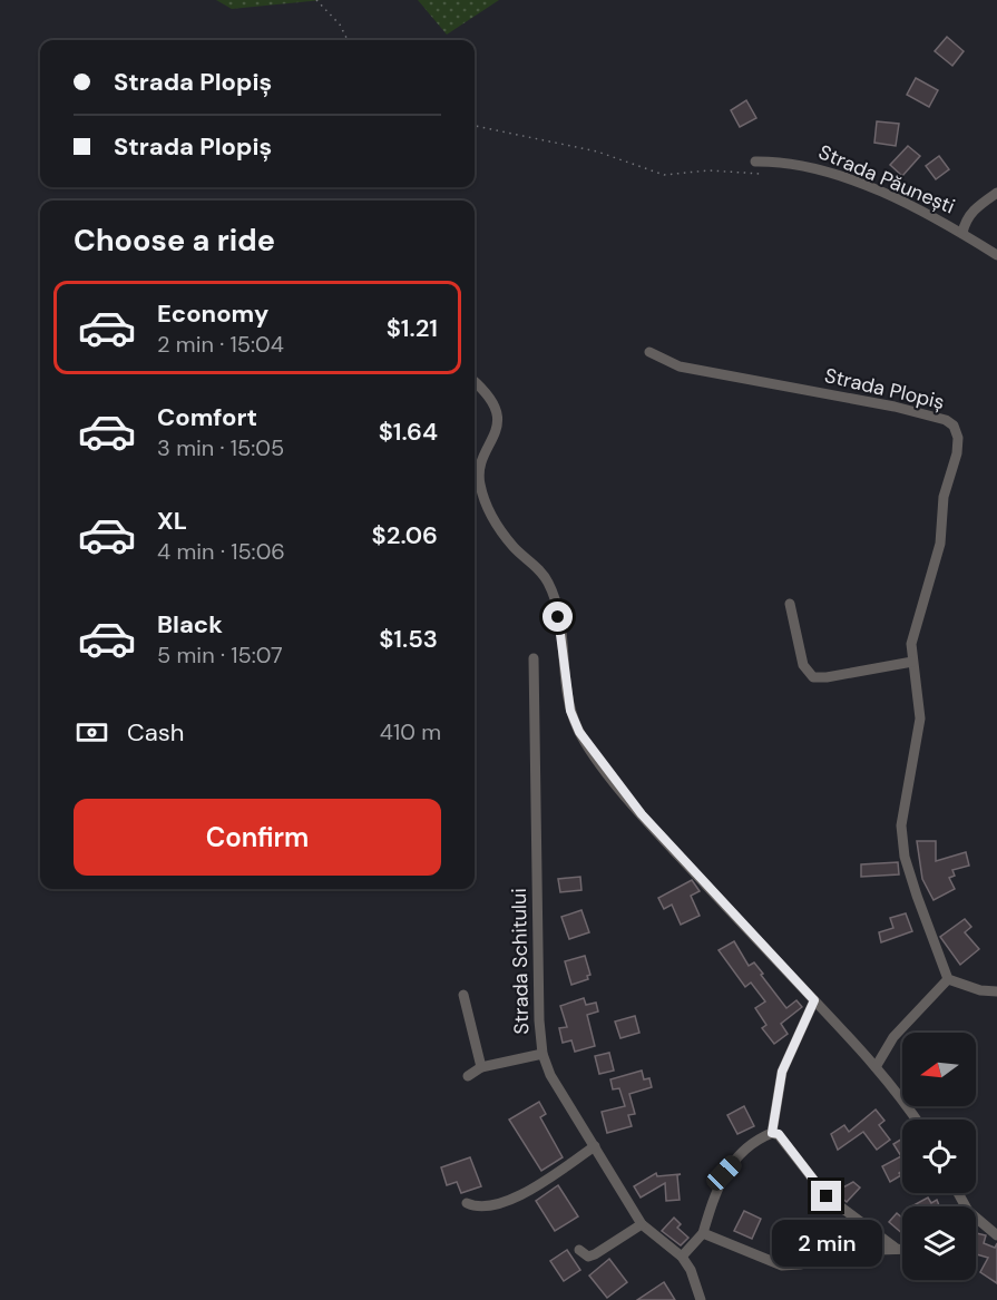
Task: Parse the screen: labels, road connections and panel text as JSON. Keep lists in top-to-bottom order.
{
  "streets": {
    "street": ["Strada Păunești", "Strada Plopiș", "Strada Schitului"]
  },
  "north": "left",
  "page": {
    "banner": ["Strada Plopiș", "Strada Plopiș"],
    "heading": "Choose a ride",
    "list": [
      {
        "name": "Economy",
        "note": "2 min · 15:04",
        "value": "$1.21"
      },
      {
        "name": "Comfort",
        "note": "3 min · 15:05",
        "value": "$1.64"
      },
      {
        "name": "XL",
        "note": "4 min · 15:06",
        "value": "$2.06"
      },
      {
        "name": "Black",
        "note": "5 min · 15:07",
        "value": "$1.53"
      }
    ],
    "pay": ["Cash", "410 m"],
    "buttons": "Confirm",
    "bubble": "2 min"
  }
}
